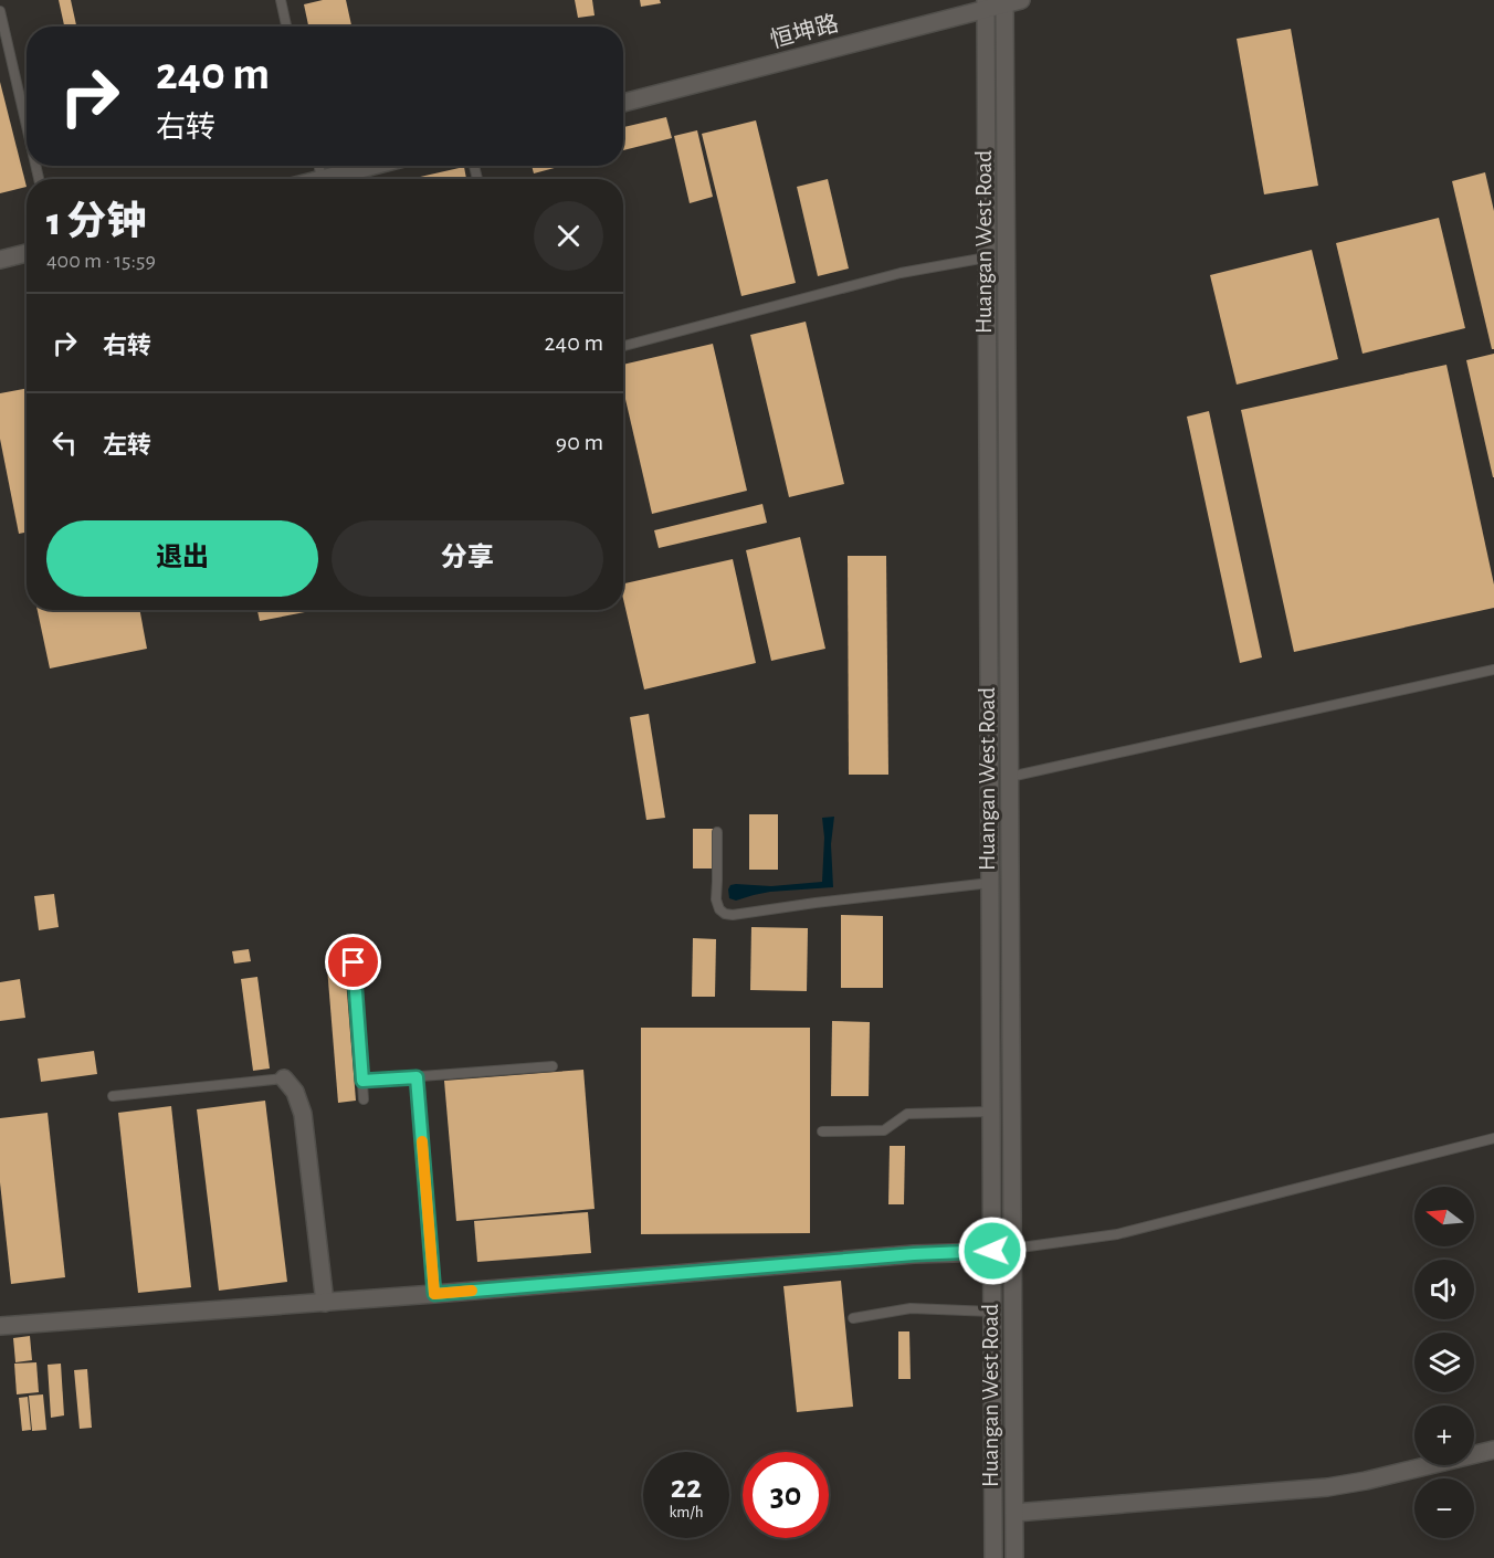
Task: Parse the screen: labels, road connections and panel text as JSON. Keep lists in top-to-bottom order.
{
  "streets": {
    "street": ["恒坤路", "Huangan West Road"]
  },
  "crossings": [
    ["恒坤路", "Huangan West Road"]
  ],
  "north": "left",
  "page": {
    "turn": ["240 m", "右转"],
    "heading": ["1 分钟", "400 m · 15:59"],
    "list": [
      {
        "name": "右转",
        "value": "240 m"
      },
      {
        "name": "左转",
        "value": "90 m"
      }
    ],
    "buttons": ["退出", "分享"],
    "map_buttons": ["+", "−"],
    "speed": "22 km/h",
    "limit": "30"
  }
}
